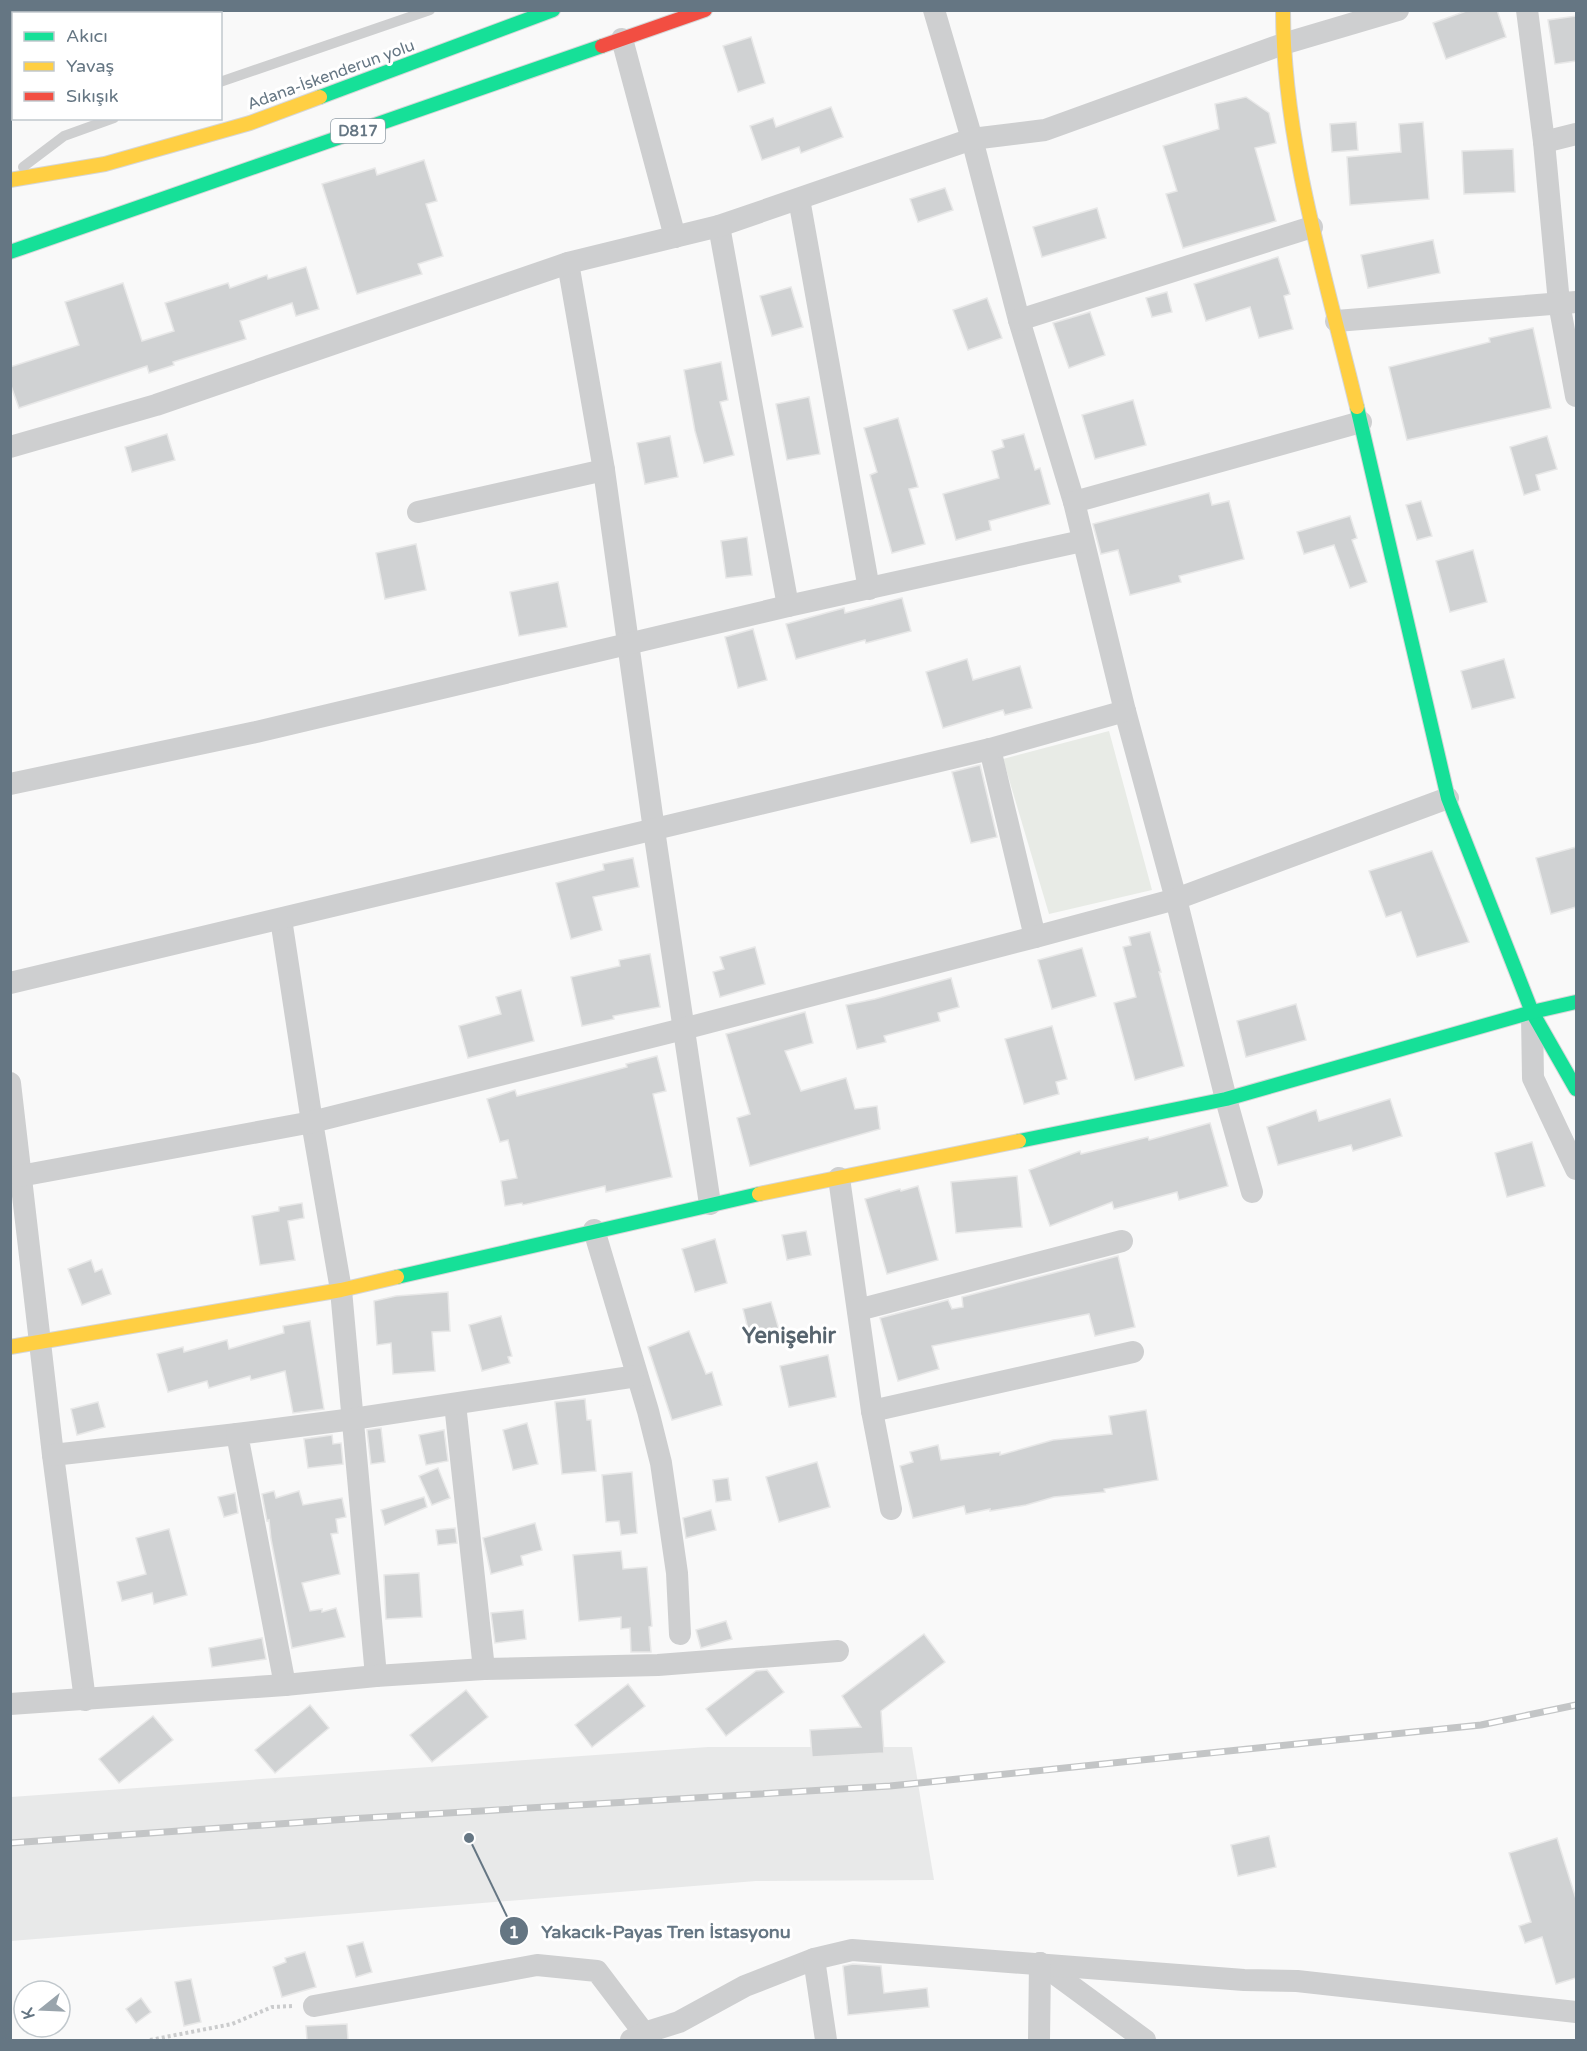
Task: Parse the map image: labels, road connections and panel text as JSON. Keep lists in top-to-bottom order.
{
  "streets": {
    "main road": ["Adana-İskenderun yolu", "D817"]
  },
  "districts": ["Yenişehir"],
  "places": ["Yakacık-Payas Tren İstasyonu"],
  "legend": ["Akıcı", "Yavaş", "Sıkışık"],
  "north": "left"
}
